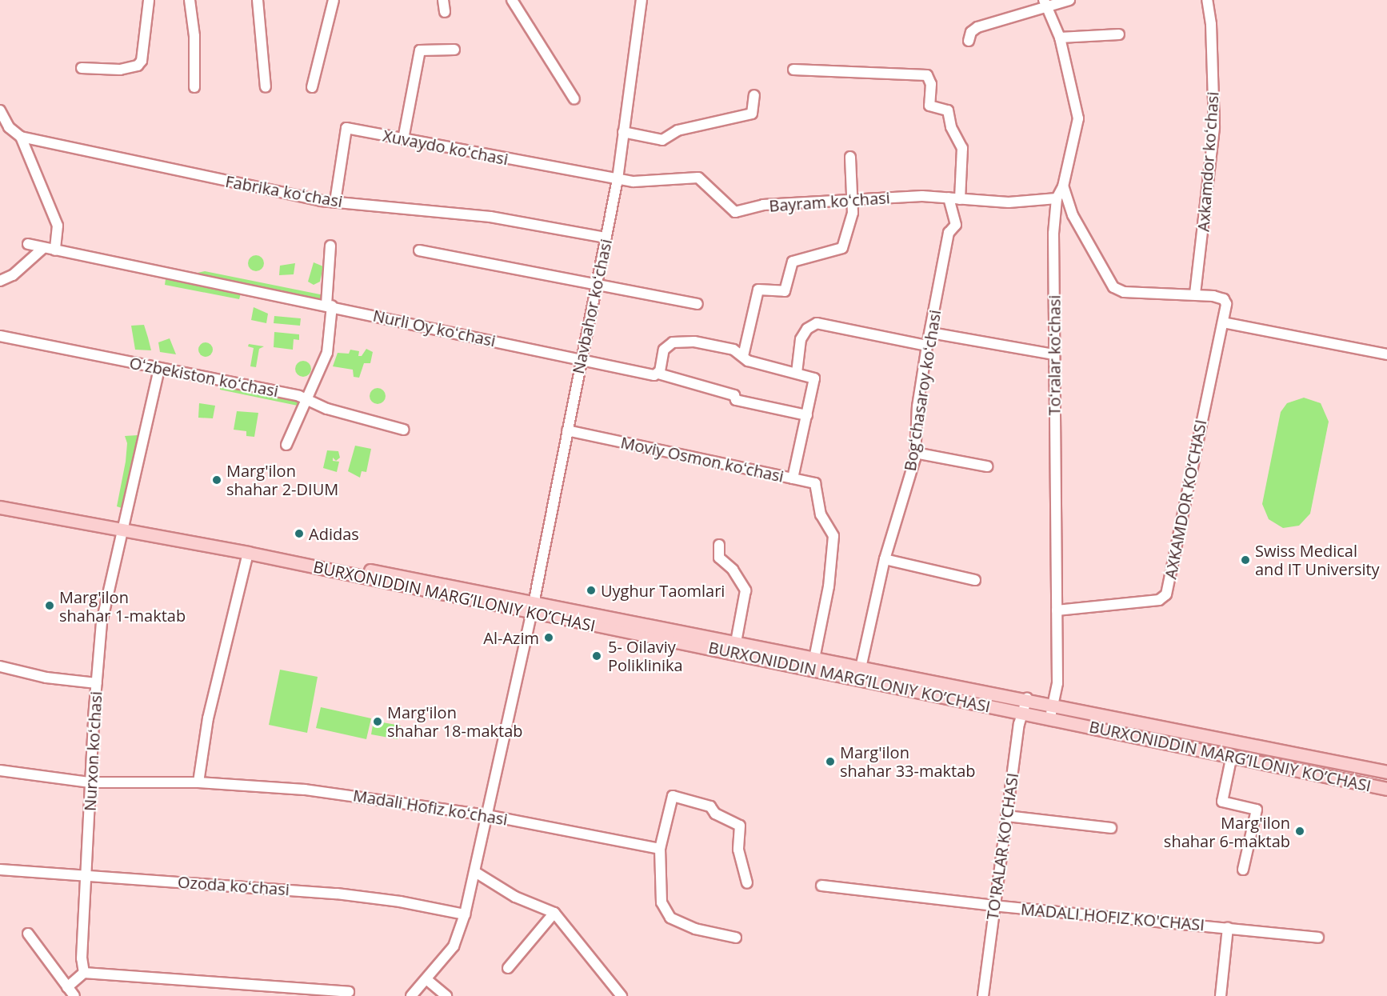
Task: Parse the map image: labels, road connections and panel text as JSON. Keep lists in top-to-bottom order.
{
  "streets": {
    "main road": ["BURXONIDDIN MARG’ILONIY KO’CHASI"],
    "street": [
      "Xuvaydo koʻchasi",
      "Axkamdor koʻchasi",
      "Fabrika koʻchasi",
      "Bayram koʻchasi",
      "Navbahor koʻchasi",
      "Nurli Oy koʻchasi",
      "Toʻralar koʻchasi",
      "Oʻzbekiston koʻchasi",
      "Bogʻchasaroy koʻchasi",
      "Moviy Osmon koʻchasi",
      "AXKAMDOR KO‘CHASI",
      "Nurxon koʻchasi",
      "Madali Hofiz koʻchasi",
      "TO'RALAR KO'CHASI",
      "Ozoda koʻchasi",
      "MADALI HOFIZ KO'CHASI"
    ]
  },
  "crossings": [
    ["Xuvaydo koʻchasi", "Fabrika koʻchasi"],
    ["Xuvaydo koʻchasi", "Bayram koʻchasi"],
    ["Xuvaydo koʻchasi", "Navbahor koʻchasi"],
    ["Axkamdor koʻchasi", "AXKAMDOR KO‘CHASI"],
    ["Fabrika koʻchasi", "Navbahor koʻchasi"],
    ["Bayram koʻchasi", "Navbahor koʻchasi"],
    ["Bayram koʻchasi", "Toʻralar koʻchasi"],
    ["Bayram koʻchasi", "Bogʻchasaroy koʻchasi"],
    ["Navbahor koʻchasi", "Nurli Oy koʻchasi"],
    ["Navbahor koʻchasi", "Moviy Osmon koʻchasi"],
    ["Navbahor koʻchasi", "BURXONIDDIN MARG’ILONIY KO’CHASI"],
    ["Navbahor koʻchasi", "Madali Hofiz koʻchasi"],
    ["Navbahor koʻchasi", "Ozoda koʻchasi"],
    ["Nurli Oy koʻchasi", "Moviy Osmon koʻchasi"],
    ["Toʻralar koʻchasi", "AXKAMDOR KO‘CHASI"],
    ["Toʻralar koʻchasi", "BURXONIDDIN MARG’ILONIY KO’CHASI"],
    ["Oʻzbekiston koʻchasi", "Nurxon koʻchasi"],
    ["Bogʻchasaroy koʻchasi", "BURXONIDDIN MARG’ILONIY KO’CHASI"],
    ["BURXONIDDIN MARG’ILONIY KO’CHASI", "Nurxon koʻchasi"],
    ["BURXONIDDIN MARG’ILONIY KO’CHASI", "TO'RALAR KO'CHASI"],
    ["Nurxon koʻchasi", "Madali Hofiz koʻchasi"],
    ["Nurxon koʻchasi", "Ozoda koʻchasi"],
    ["TO'RALAR KO'CHASI", "MADALI HOFIZ KO'CHASI"]
  ],
  "places": [
    "Marg'ilon shahar 2-DIUM",
    "Adidas",
    "Swiss Medical and IT University",
    "Uyghur Taomlari",
    "Marg'ilon shahar 1-maktab",
    "Al-Azim",
    "5- Oilaviy Poliklinika",
    "Marg'ilon shahar 18-maktab",
    "Marg'ilon shahar 33-maktab",
    "Marg'ilon shahar 6-maktab"
  ]
}
